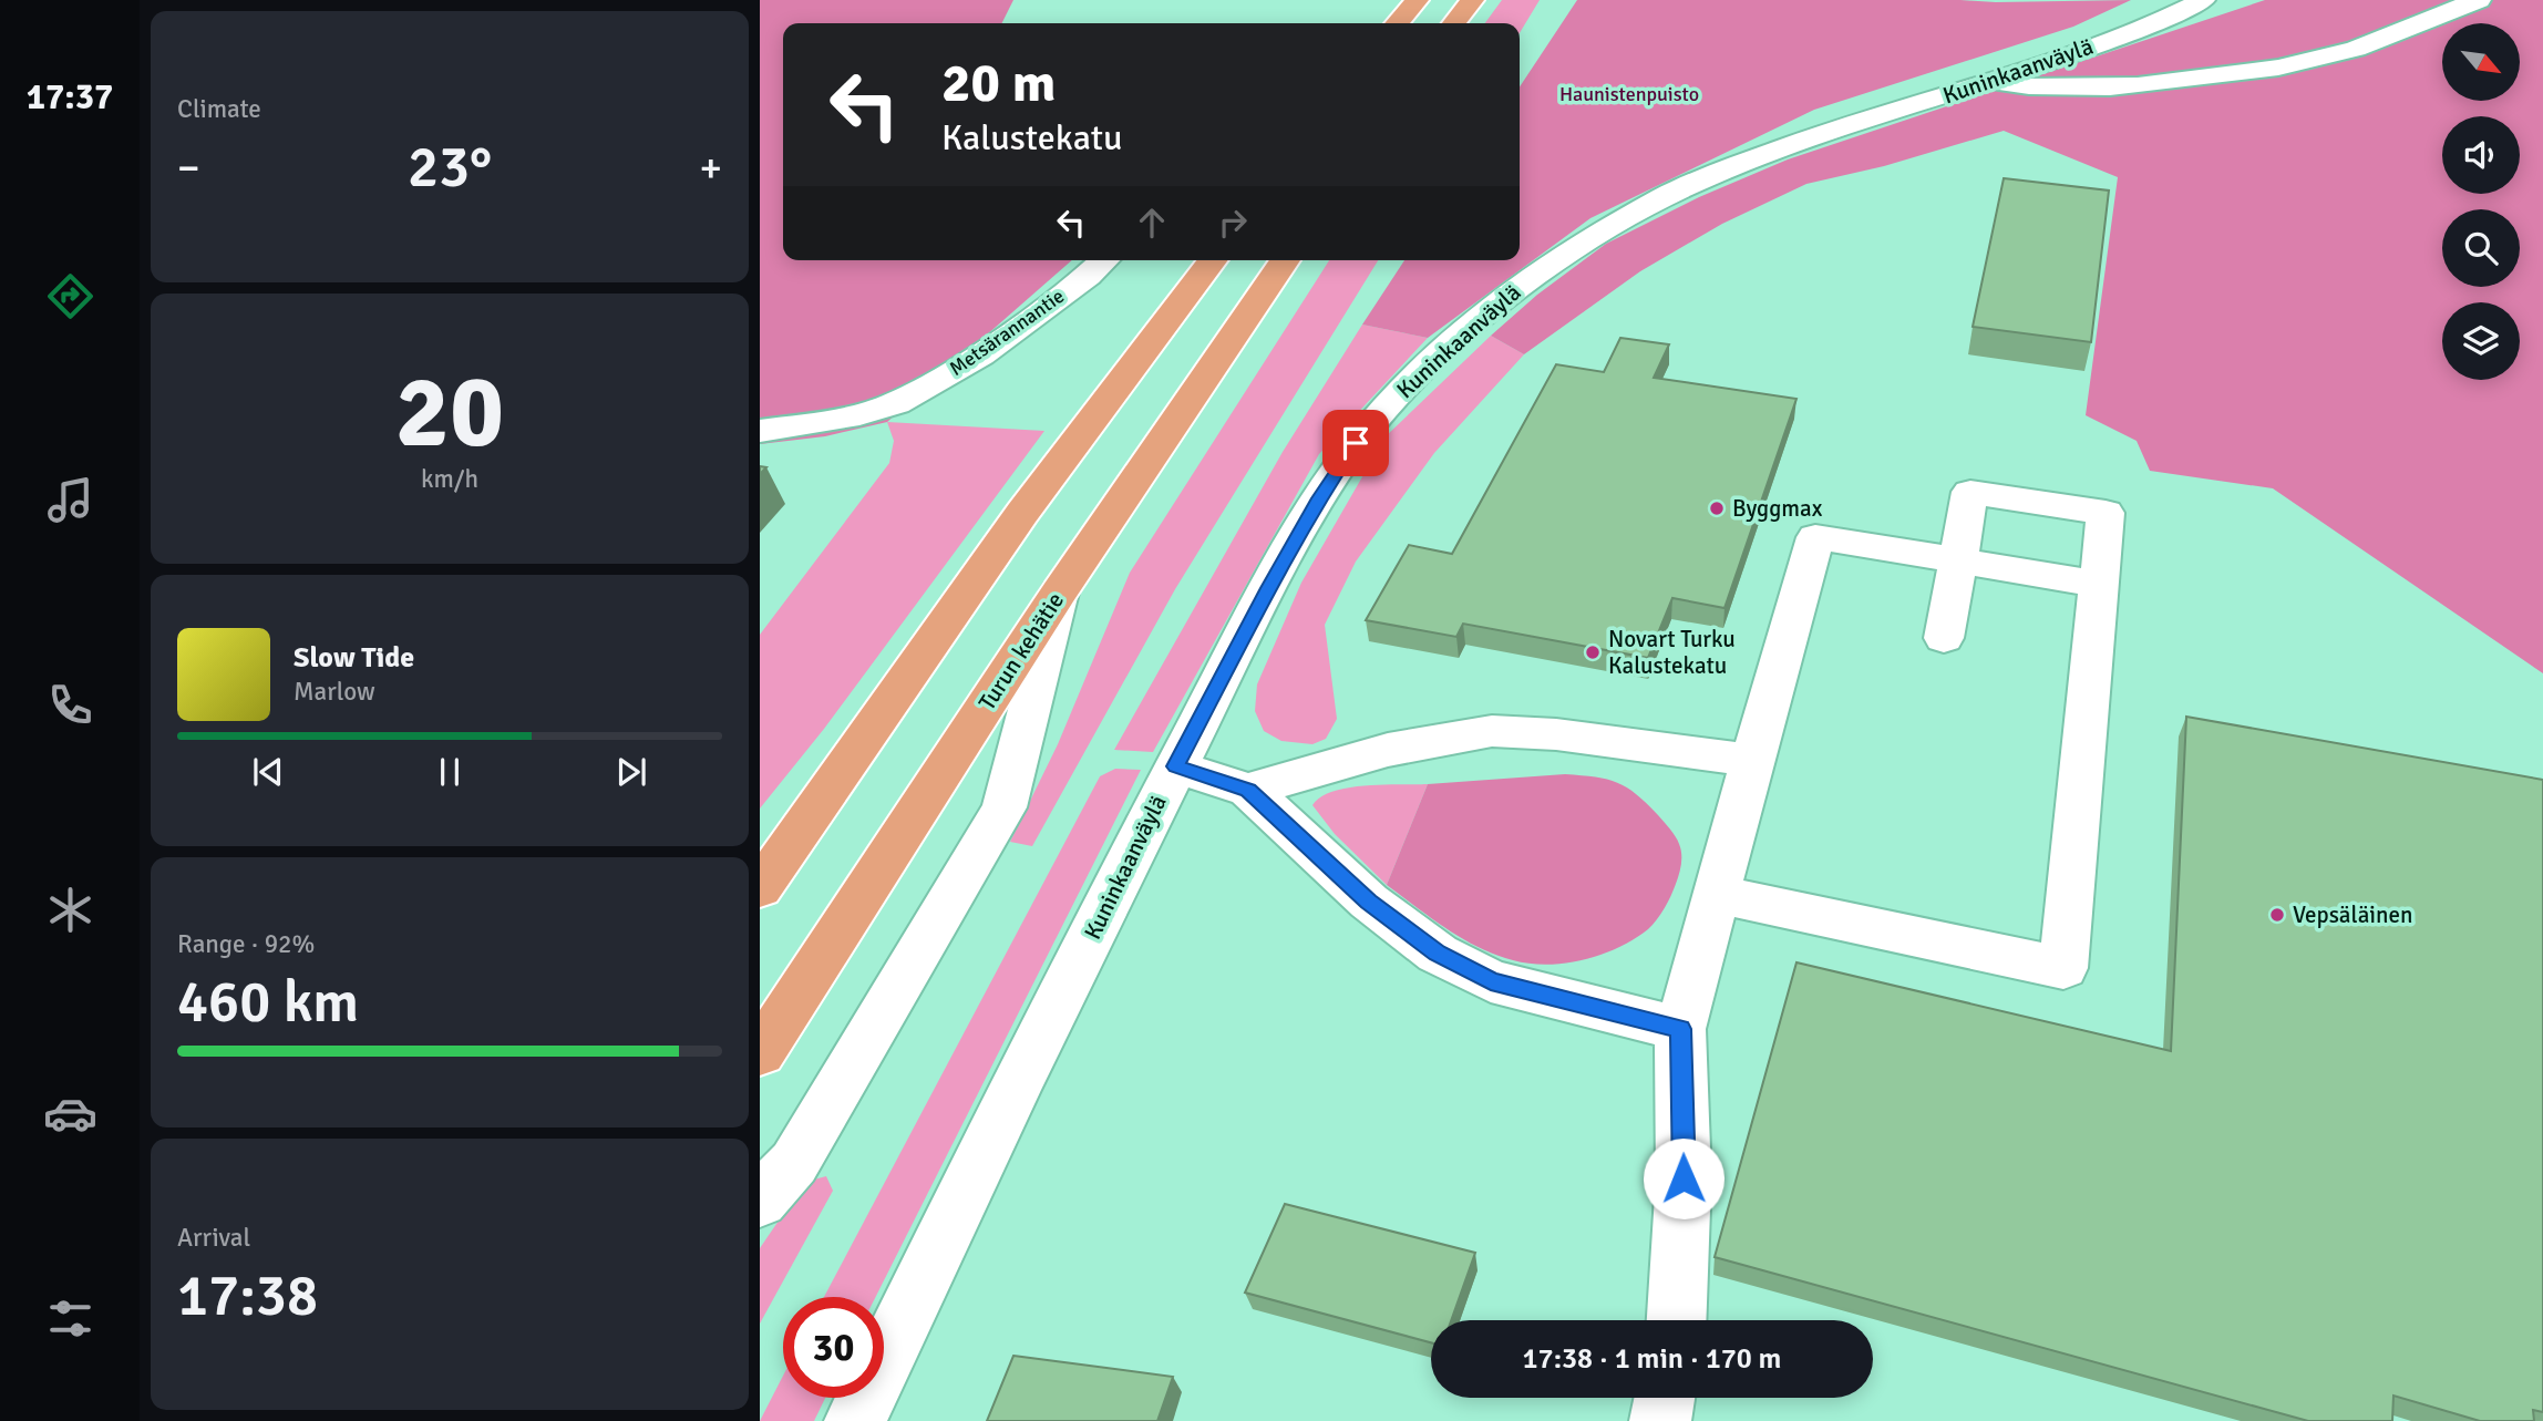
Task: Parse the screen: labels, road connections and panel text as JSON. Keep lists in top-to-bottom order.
{
  "streets": {
    "highway": ["Turun kehätie"],
    "street": ["Kuninkaanväylä", "Metsärannantie"]
  },
  "parks": ["Haunistenpuisto"],
  "places": ["Byggmax", "Novart Turku Kalustekatu", "Vepsäläinen"],
  "north": "bottom right",
  "page": {
    "tabs": "17:37",
    "tile": [
      "Climate",
      ["20", "km/h"],
      ["Range · 92%", "460 km"],
      ["Arrival", "17:38"]
    ],
    "turn": ["20 m", "Kalustekatu"],
    "heat": ["−", "23°", "+"],
    "song": ["Slow Tide", "Marlow"],
    "limit": "30",
    "trip": "17:38 · 1 min · 170 m"
  }
}
